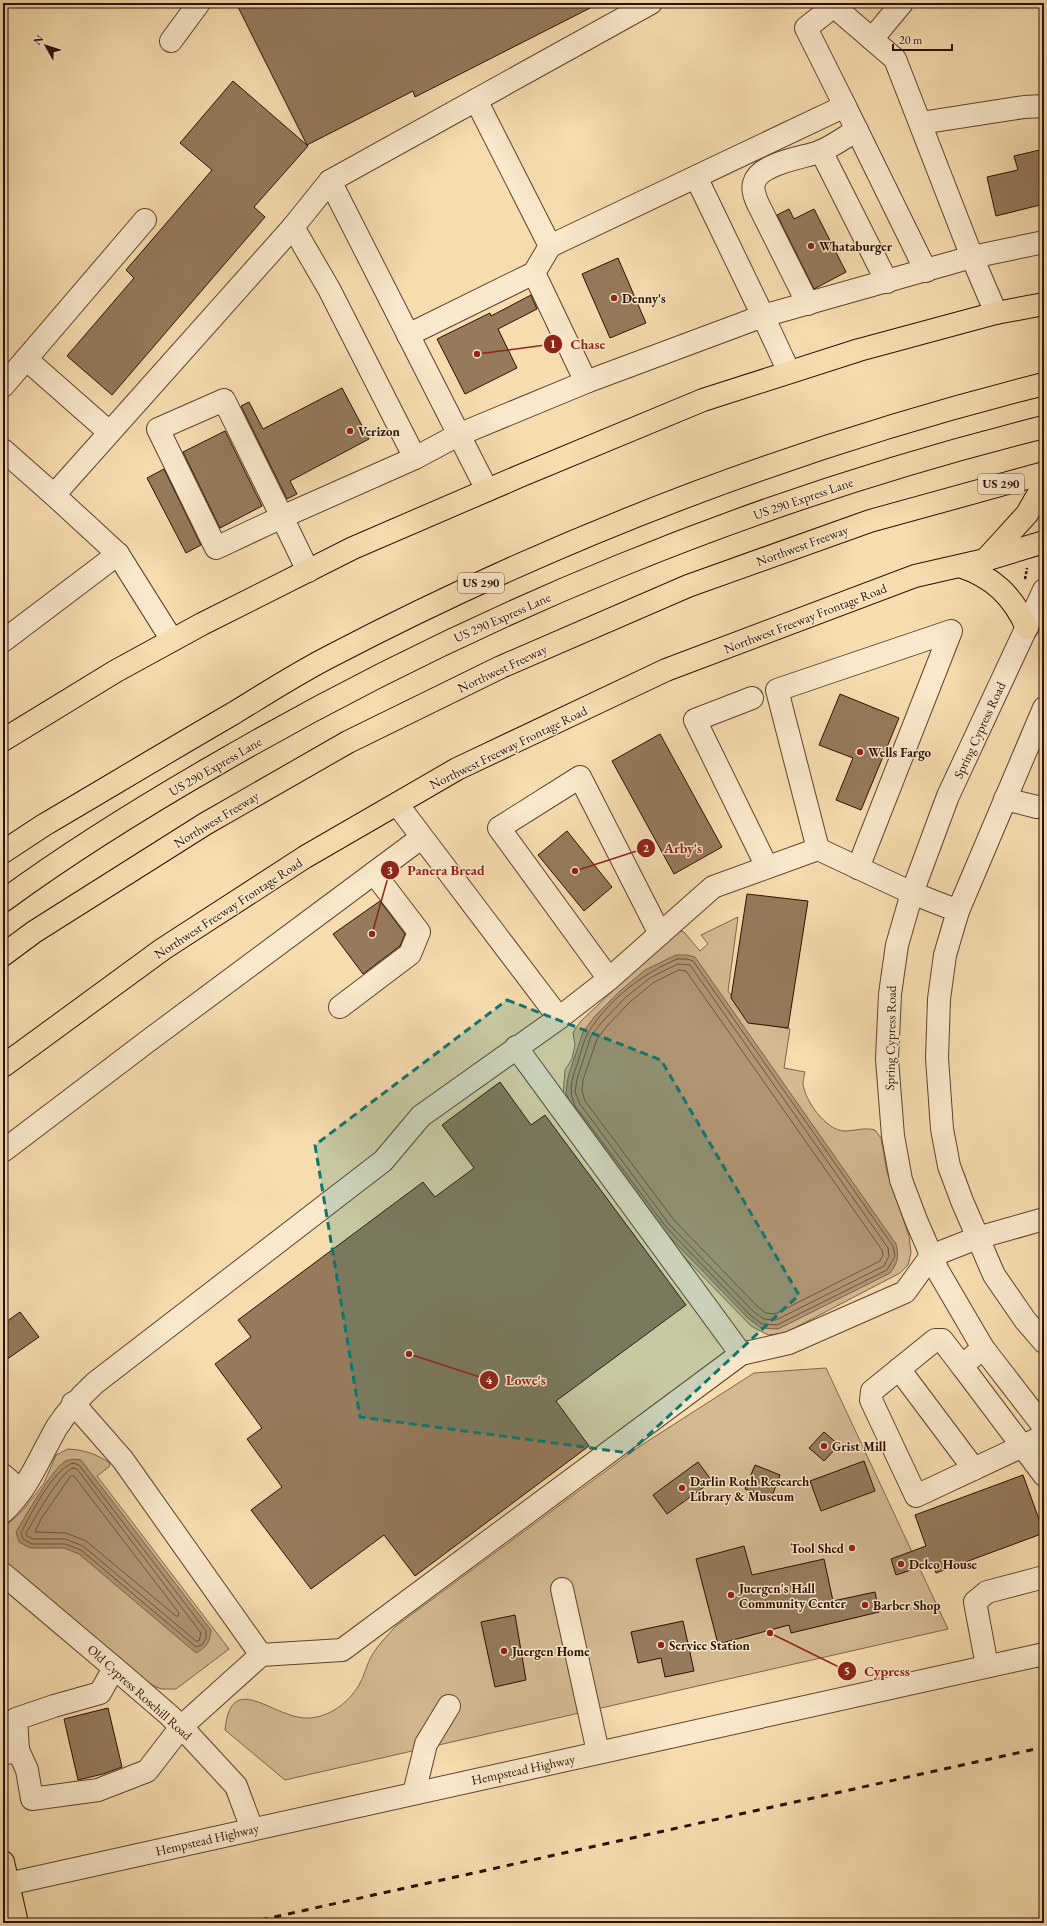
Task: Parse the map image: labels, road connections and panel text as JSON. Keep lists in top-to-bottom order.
{
  "streets": {
    "main road": [
      "US 290",
      "US 290 Express Lane",
      "Northwest Freeway",
      "Northwest Freeway Frontage Road"
    ],
    "street": ["Spring Cypress Road", "Old Cypress Rosehill Road", "Hempstead Highway"]
  },
  "crossings": [
    ["Old Cypress Rosehill Road", "Hempstead Highway"]
  ],
  "places": [
    "Whataburger",
    "Denny's",
    "Chase",
    "Verizon",
    "Wells Fargo",
    "Arby's",
    "Panera Bread",
    "Lowe's",
    "Grist Mill",
    "Darlin Roth Research Library & Museum",
    "Tool Shed",
    "Delco House",
    "Juergen's Hall Community Center",
    "Barber Shop",
    "Cypress",
    "Service Station",
    "Juergen Home"
  ],
  "scale_bar": "20 m",
  "north": "top left"
}
